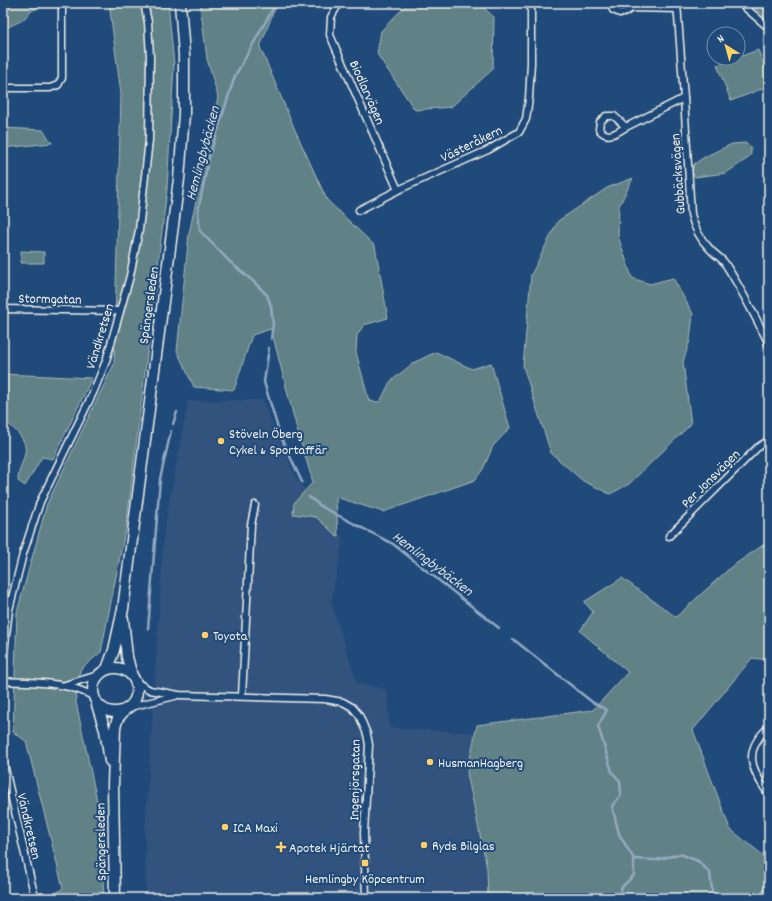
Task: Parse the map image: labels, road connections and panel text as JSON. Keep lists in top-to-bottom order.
{
  "streets": {
    "main road": ["Spängersleden"],
    "street": [
      "Biodlarvägen",
      "Västeråkern",
      "Gubbäcksvägen",
      "Stormgatan",
      "Vändkretsen",
      "Per Jonsvägen",
      "Ingenjörsgatan"
    ]
  },
  "crossings": [
    ["Biodlarvägen", "Västeråkern"],
    ["Stormgatan", "Vändkretsen"],
    ["Spängersleden", "Ingenjörsgatan"]
  ],
  "water": ["Hemlingbybäcken"],
  "places": {
    "other": [
      "Stöveln Öberg Cykel & Sportaffär",
      "Toyota",
      "HusmanHagberg",
      "ICA Maxi",
      "Ryds Bilglas"
    ],
    "health": ["Apotek Hjärtat"],
    "transit": ["Hemlingby Köpcentrum"]
  },
  "north": "top left"
}
